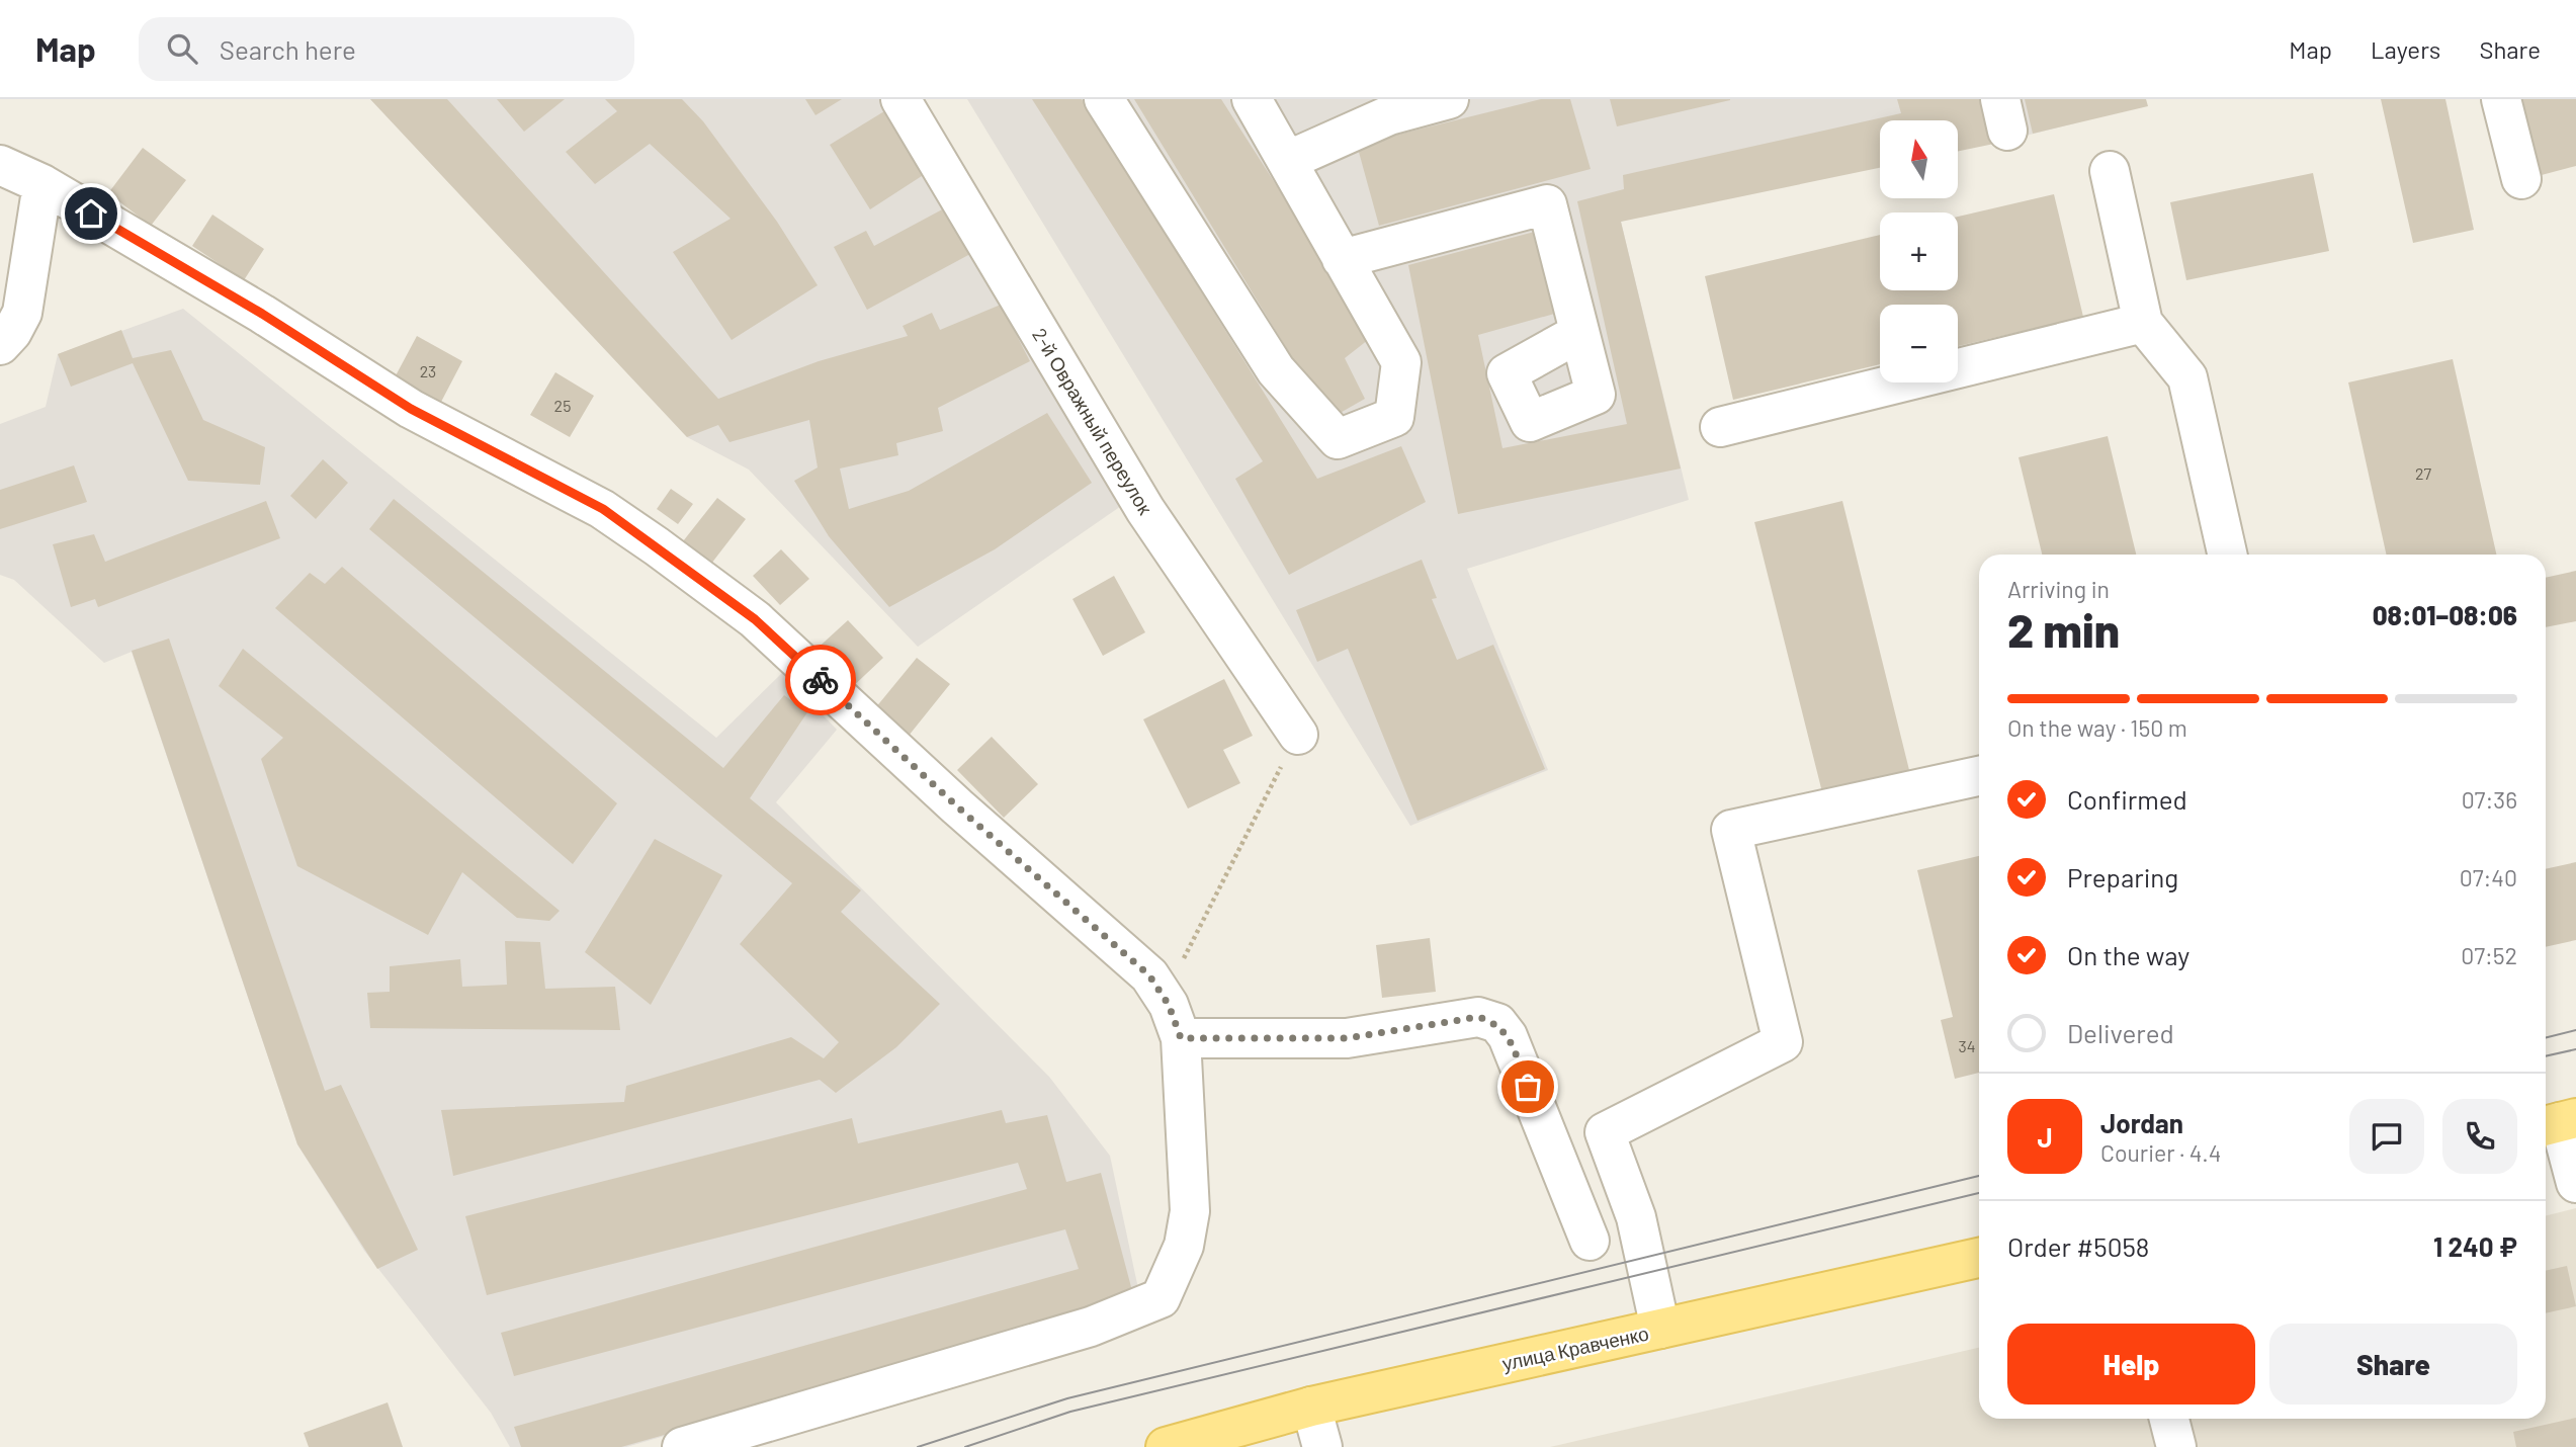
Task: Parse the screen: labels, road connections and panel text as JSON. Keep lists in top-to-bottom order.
{
  "streets": {
    "main road": ["улица Кравченко"],
    "street": ["2-й Овражный переулок"]
  },
  "house_numbers": [
    "23",
    "25",
    "27",
    "34"
  ],
  "north": "top",
  "page": {
    "header": "Map",
    "search": "Search here",
    "nav": ["Map", "Layers", "Share"],
    "map_buttons": ["+", "−"],
    "heading": ["2 min", "Arriving in", "08:01–08:06"],
    "panel": [
      "Jordan",
      "Courier · 4.4",
      "Order #5058",
      "1 240 ₽"
    ],
    "bar": "On the way · 150 m",
    "list": [
      ["Confirmed", "07:36"],
      ["Preparing", "07:40"],
      ["On the way", "07:52"],
      "Delivered"
    ],
    "round": "J",
    "buttons": ["Help", "Share"]
  }
}
